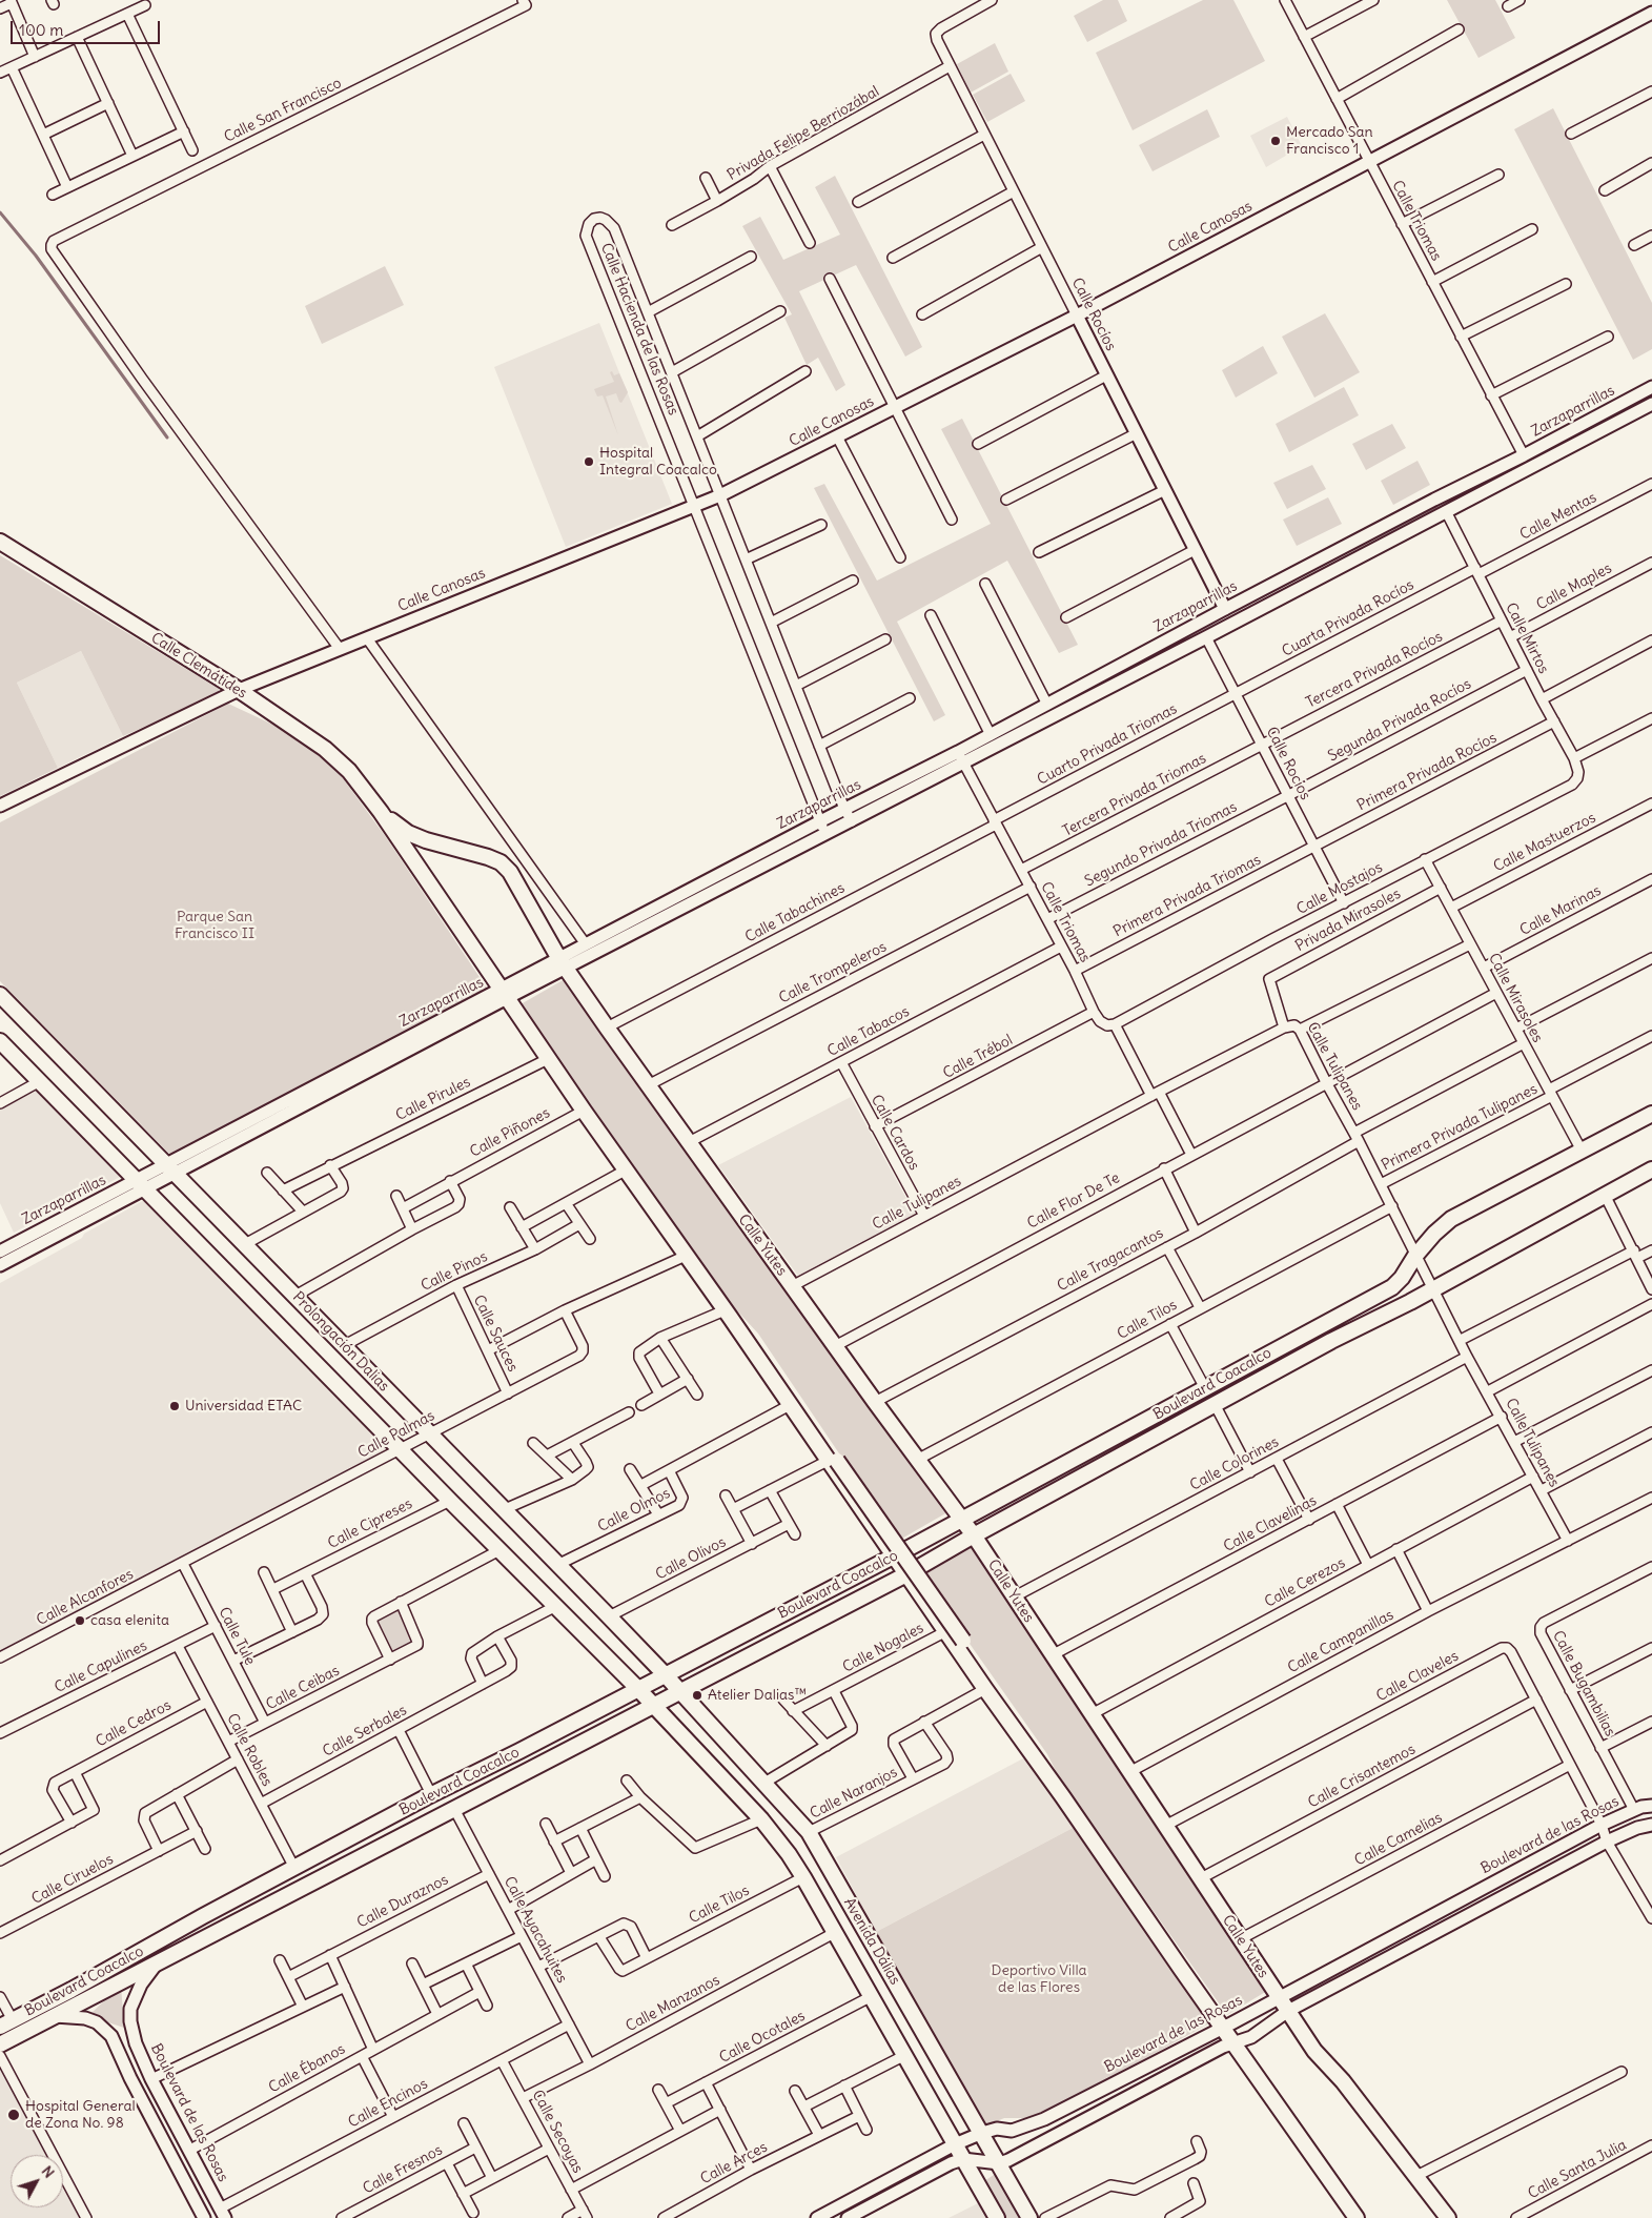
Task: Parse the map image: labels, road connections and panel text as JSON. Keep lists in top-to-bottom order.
{
  "streets": {
    "main road": [
      "Calle Clemátides",
      "Calle Yutes",
      "Prolongación Dalias",
      "Boulevard Coacalco",
      "Avenida Dálias"
    ],
    "street": [
      "Calle San Francisco",
      "Privada Felipe Berriozábal",
      "Calle Triomas",
      "Calle Canosas",
      "Calle Rocíos",
      "Calle Hacienda de las Rosas",
      "Zarzaparrillas",
      "Calle Mentas",
      "Calle Maples",
      "Cuarta Privada Rocíos",
      "Calle Mirtos",
      "Tercera Privada Rocíos",
      "Segunda Privada Rocíos",
      "Cuarto Privada Triomas",
      "Primera Privada Rocíos",
      "Tercera Privada Triomas",
      "Calle Mastuerzos",
      "Segundo Privada Triomas",
      "Calle Mostajos",
      "Primera Privada Triomas",
      "Calle Marinas",
      "Calle Tabachines",
      "Privada Mirasoles",
      "Calle Trompeleros",
      "Calle Mirasoles",
      "Calle Tabacos",
      "Calle Trébol",
      "Calle Tulipanes",
      "Calle Pirules",
      "Primera Privada Tulipanes",
      "Calle Piñones",
      "Calle Cardos",
      "Calle Flor De Te",
      "Calle Tragacantos",
      "Calle Pinos",
      "Calle Tilos",
      "Calle Sauces",
      "Calle Palmas",
      "Calle Colorines",
      "Calle Olmos",
      "Calle Cipreses",
      "Calle Clavelinas",
      "Calle Olivos",
      "Calle Cerezos",
      "Calle Alcanfores",
      "Calle Tule",
      "Calle Campanillas",
      "Calle Nogales",
      "Calle Capulines",
      "Calle Claveles",
      "Calle Bugambilias",
      "Calle Ceibas",
      "Calle Cedros",
      "Calle Serbales",
      "Calle Robles",
      "Calle Crisantemos",
      "Calle Naranjos",
      "Boulevard de las Rosas",
      "Calle Camelias",
      "Calle Ciruelos",
      "Calle Duraznos",
      "Calle Ayacahuites",
      "Calle Manzanos",
      "Calle Ocotales",
      "Calle Ébanos",
      "Calle Encinos",
      "Calle Secoyas",
      "Calle Arces",
      "Calle Fresnos",
      "Calle Santa Julia"
    ]
  },
  "crossings": [
    ["Calle San Francisco", "Calle Canosas"],
    ["Privada Felipe Berriozábal", "Calle Rocíos"],
    ["Calle Triomas", "Calle Canosas"],
    ["Calle Triomas", "Zarzaparrillas"],
    ["Calle Triomas", "Cuarto Privada Triomas"],
    ["Calle Triomas", "Tercera Privada Triomas"],
    ["Calle Triomas", "Segundo Privada Triomas"],
    ["Calle Triomas", "Primera Privada Triomas"],
    ["Calle Triomas", "Calle Tabachines"],
    ["Calle Triomas", "Calle Trompeleros"],
    ["Calle Triomas", "Calle Tabacos"],
    ["Calle Triomas", "Calle Trébol"],
    ["Calle Canosas", "Calle Rocíos"],
    ["Calle Canosas", "Calle Hacienda de las Rosas"],
    ["Calle Canosas", "Calle Clemátides"],
    ["Calle Rocíos", "Zarzaparrillas"],
    ["Calle Rocíos", "Cuarta Privada Rocíos"],
    ["Calle Rocíos", "Tercera Privada Rocíos"],
    ["Calle Rocíos", "Segunda Privada Rocíos"],
    ["Calle Rocíos", "Cuarto Privada Triomas"],
    ["Calle Rocíos", "Primera Privada Rocíos"],
    ["Calle Rocíos", "Tercera Privada Triomas"],
    ["Calle Rocíos", "Segundo Privada Triomas"],
    ["Calle Rocíos", "Calle Mostajos"],
    ["Calle Rocíos", "Primera Privada Triomas"],
    ["Calle Hacienda de las Rosas", "Zarzaparrillas"],
    ["Zarzaparrillas", "Calle Mirtos"],
    ["Zarzaparrillas", "Calle Clemátides"],
    ["Zarzaparrillas", "Calle Yutes"],
    ["Zarzaparrillas", "Prolongación Dalias"],
    ["Calle Mentas", "Cuarta Privada Rocíos"],
    ["Calle Mentas", "Calle Mirtos"],
    ["Calle Maples", "Calle Mirtos"],
    ["Cuarta Privada Rocíos", "Calle Mirtos"],
    ["Cuarta Privada Rocíos", "Cuarto Privada Triomas"],
    ["Calle Mirtos", "Tercera Privada Rocíos"],
    ["Calle Mirtos", "Segunda Privada Rocíos"],
    ["Calle Mirtos", "Primera Privada Rocíos"],
    ["Calle Mirtos", "Calle Mostajos"],
    ["Calle Clemátides", "Calle Yutes"],
    ["Tercera Privada Rocíos", "Tercera Privada Triomas"],
    ["Segunda Privada Rocíos", "Segundo Privada Triomas"],
    ["Cuarto Privada Triomas", "Calle Tabachines"],
    ["Primera Privada Rocíos", "Primera Privada Triomas"],
    ["Calle Mastuerzos", "Calle Mirasoles"],
    ["Calle Mostajos", "Calle Mirasoles"],
    ["Calle Marinas", "Calle Mirasoles"],
    ["Calle Tabachines", "Calle Yutes"],
    ["Privada Mirasoles", "Calle Mirasoles"],
    ["Privada Mirasoles", "Calle Tulipanes"],
    ["Calle Trompeleros", "Calle Yutes"],
    ["Calle Mirasoles", "Primera Privada Tulipanes"],
    ["Calle Mirasoles", "Calle Flor De Te"],
    ["Calle Mirasoles", "Calle Tragacantos"],
    ["Calle Mirasoles", "Boulevard Coacalco"],
    ["Calle Tabacos", "Calle Cardos"],
    ["Calle Tabacos", "Calle Yutes"],
    ["Calle Trébol", "Calle Cardos"],
    ["Calle Tulipanes", "Primera Privada Tulipanes"],
    ["Calle Tulipanes", "Calle Cardos"],
    ["Calle Tulipanes", "Calle Flor De Te"],
    ["Calle Tulipanes", "Calle Yutes"],
    ["Calle Tulipanes", "Calle Tragacantos"],
    ["Calle Tulipanes", "Calle Tilos"],
    ["Calle Tulipanes", "Boulevard Coacalco"],
    ["Calle Tulipanes", "Calle Colorines"],
    ["Calle Tulipanes", "Calle Clavelinas"],
    ["Calle Tulipanes", "Calle Cerezos"],
    ["Calle Tulipanes", "Calle Campanillas"],
    ["Calle Flor De Te", "Calle Yutes"],
    ["Calle Yutes", "Calle Tragacantos"],
    ["Calle Yutes", "Calle Tilos"],
    ["Calle Yutes", "Boulevard Coacalco"],
    ["Calle Yutes", "Calle Colorines"],
    ["Calle Yutes", "Calle Clavelinas"],
    ["Calle Yutes", "Calle Cerezos"],
    ["Calle Yutes", "Calle Campanillas"],
    ["Calle Yutes", "Calle Claveles"],
    ["Calle Yutes", "Calle Crisantemos"],
    ["Calle Yutes", "Boulevard de las Rosas"],
    ["Calle Yutes", "Calle Camelias"],
    ["Calle Pinos", "Calle Sauces"],
    ["Calle Pinos", "Prolongación Dalias"],
    ["Calle Tilos", "Avenida Dálias"],
    ["Calle Sauces", "Calle Palmas"],
    ["Prolongación Dalias", "Boulevard Coacalco"],
    ["Prolongación Dalias", "Calle Palmas"],
    ["Prolongación Dalias", "Calle Olmos"],
    ["Prolongación Dalias", "Calle Olivos"],
    ["Prolongación Dalias", "Avenida Dálias"],
    ["Boulevard Coacalco", "Calle Robles"],
    ["Boulevard Coacalco", "Boulevard de las Rosas"],
    ["Boulevard Coacalco", "Calle Ayacahuites"],
    ["Boulevard Coacalco", "Avenida Dálias"],
    ["Calle Palmas", "Calle Alcanfores"],
    ["Calle Palmas", "Calle Tule"],
    ["Calle Alcanfores", "Calle Tule"],
    ["Calle Tule", "Calle Capulines"],
    ["Calle Tule", "Calle Ceibas"],
    ["Calle Nogales", "Avenida Dálias"],
    ["Calle Capulines", "Calle Robles"],
    ["Calle Claveles", "Calle Crisantemos"],
    ["Calle Claveles", "Boulevard de las Rosas"],
    ["Calle Claveles", "Calle Camelias"],
    ["Calle Bugambilias", "Boulevard de las Rosas"],
    ["Calle Ceibas", "Calle Robles"],
    ["Calle Cedros", "Calle Robles"],
    ["Calle Serbales", "Calle Robles"],
    ["Calle Naranjos", "Avenida Dálias"],
    ["Boulevard de las Rosas", "Avenida Dálias"],
    ["Boulevard de las Rosas", "Calle Ébanos"],
    ["Boulevard de las Rosas", "Calle Encinos"],
    ["Calle Duraznos", "Calle Ayacahuites"],
    ["Calle Ayacahuites", "Calle Manzanos"],
    ["Calle Ayacahuites", "Calle Encinos"],
    ["Avenida Dálias", "Calle Manzanos"],
    ["Avenida Dálias", "Calle Ocotales"],
    ["Calle Manzanos", "Calle Secoyas"],
    ["Calle Encinos", "Calle Secoyas"]
  ],
  "parks": ["Parque San Francisco II", "Deportivo Villa de las Flores"],
  "places": [
    "Mercado San Francisco 1",
    "Hospital Integral Coacalco",
    "Universidad ETAC",
    "casa elenita",
    "Atelier Dalias™",
    "Hospital General de Zona No. 98"
  ],
  "scale_bar": "100 m",
  "north": "top right"
}
